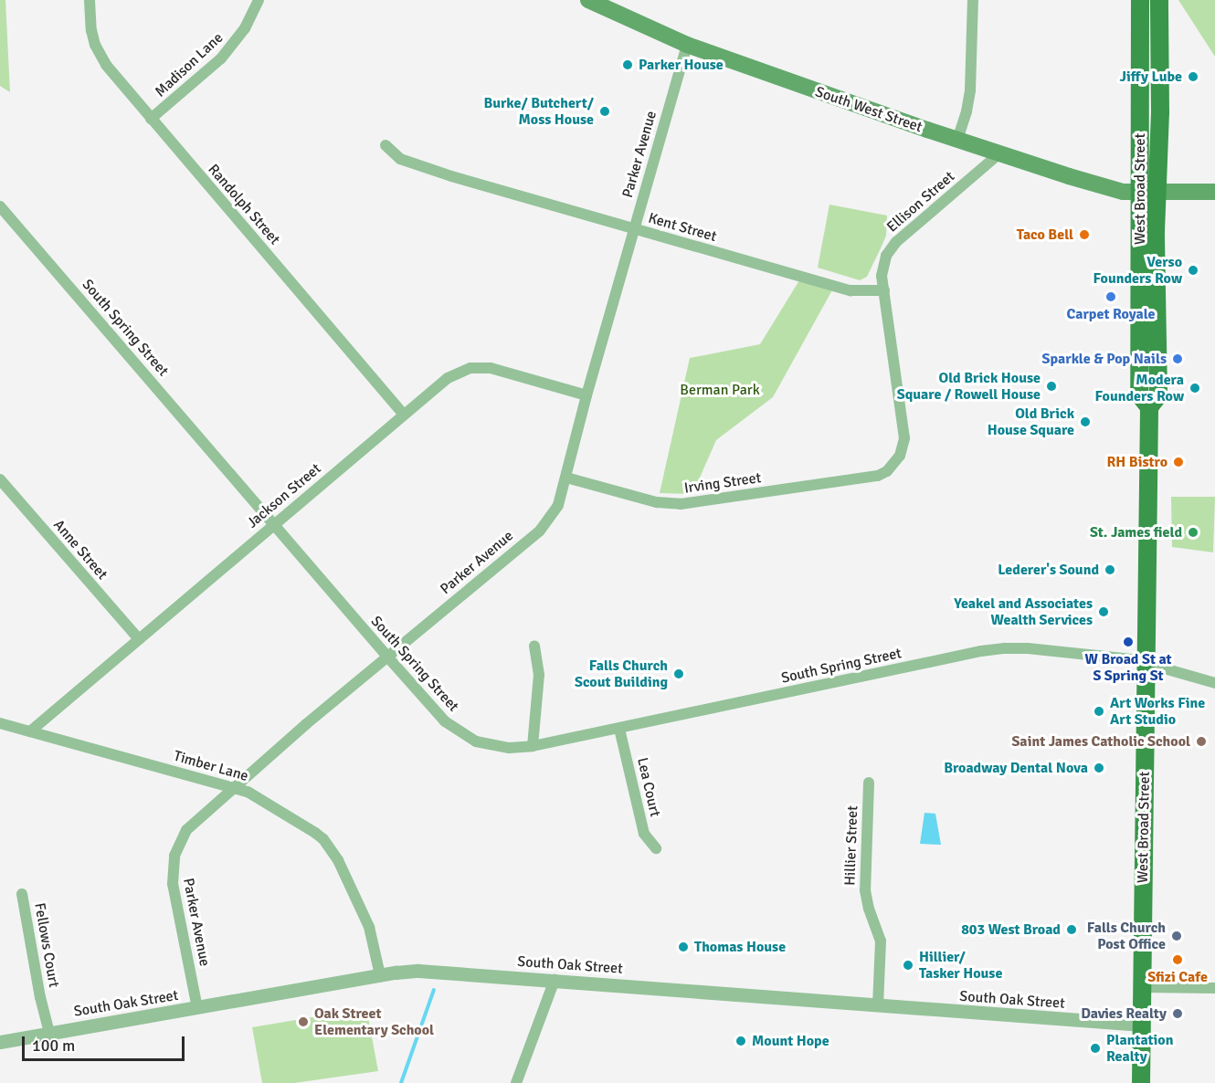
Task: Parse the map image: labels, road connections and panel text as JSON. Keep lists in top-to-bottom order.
{
  "streets": {
    "main road": ["South West Street", "West Broad Street"],
    "street": [
      "Madison Lane",
      "Parker Avenue",
      "Ellison Street",
      "Randolph Street",
      "Kent Street",
      "South Spring Street",
      "Irving Street",
      "Jackson Street",
      "Anne Street",
      "Timber Lane",
      "Lea Court",
      "Hillier Street",
      "Fellows Court",
      "South Oak Street"
    ]
  },
  "crossings": [
    ["Madison Lane", "Randolph Street"],
    ["South West Street", "Parker Avenue"],
    ["South West Street", "West Broad Street"],
    ["South West Street", "Ellison Street"],
    ["Parker Avenue", "Kent Street"],
    ["Parker Avenue", "South Spring Street"],
    ["Parker Avenue", "Irving Street"],
    ["Parker Avenue", "Jackson Street"],
    ["Parker Avenue", "Timber Lane"],
    ["Parker Avenue", "South Oak Street"],
    ["West Broad Street", "South Spring Street"],
    ["West Broad Street", "South Oak Street"],
    ["Ellison Street", "Kent Street"],
    ["Ellison Street", "Irving Street"],
    ["Randolph Street", "Jackson Street"],
    ["South Spring Street", "Jackson Street"],
    ["South Spring Street", "Lea Court"],
    ["Jackson Street", "Anne Street"],
    ["Jackson Street", "Timber Lane"],
    ["Timber Lane", "South Oak Street"],
    ["Hillier Street", "South Oak Street"],
    ["Fellows Court", "South Oak Street"]
  ],
  "parks": ["Berman Park"],
  "places": [
    "Parker House",
    "Jiffy Lube",
    "Burke/ Butchert/ Moss House",
    "Taco Bell",
    "Verso Founders Row",
    "Carpet Royale",
    "Sparkle & Pop Nails",
    "Old Brick House Square / Rowell House",
    "Modera Founders Row",
    "Old Brick House Square",
    "RH Bistro",
    "St. James field",
    "Lederer's Sound",
    "Yeakel and Associates Wealth Services",
    "W Broad St at S Spring St",
    "Falls Church Scout Building",
    "Art Works Fine Art Studio",
    "Saint James Catholic School",
    "Broadway Dental Nova",
    "803 West Broad",
    "Falls Church Post Office",
    "Thomas House",
    "Sfizi Cafe",
    "Hillier/ Tasker House",
    "Davies Realty",
    "Oak Street Elementary School",
    "Mount Hope",
    "Plantation Realty"
  ],
  "scale_bar": "100 m"
}
